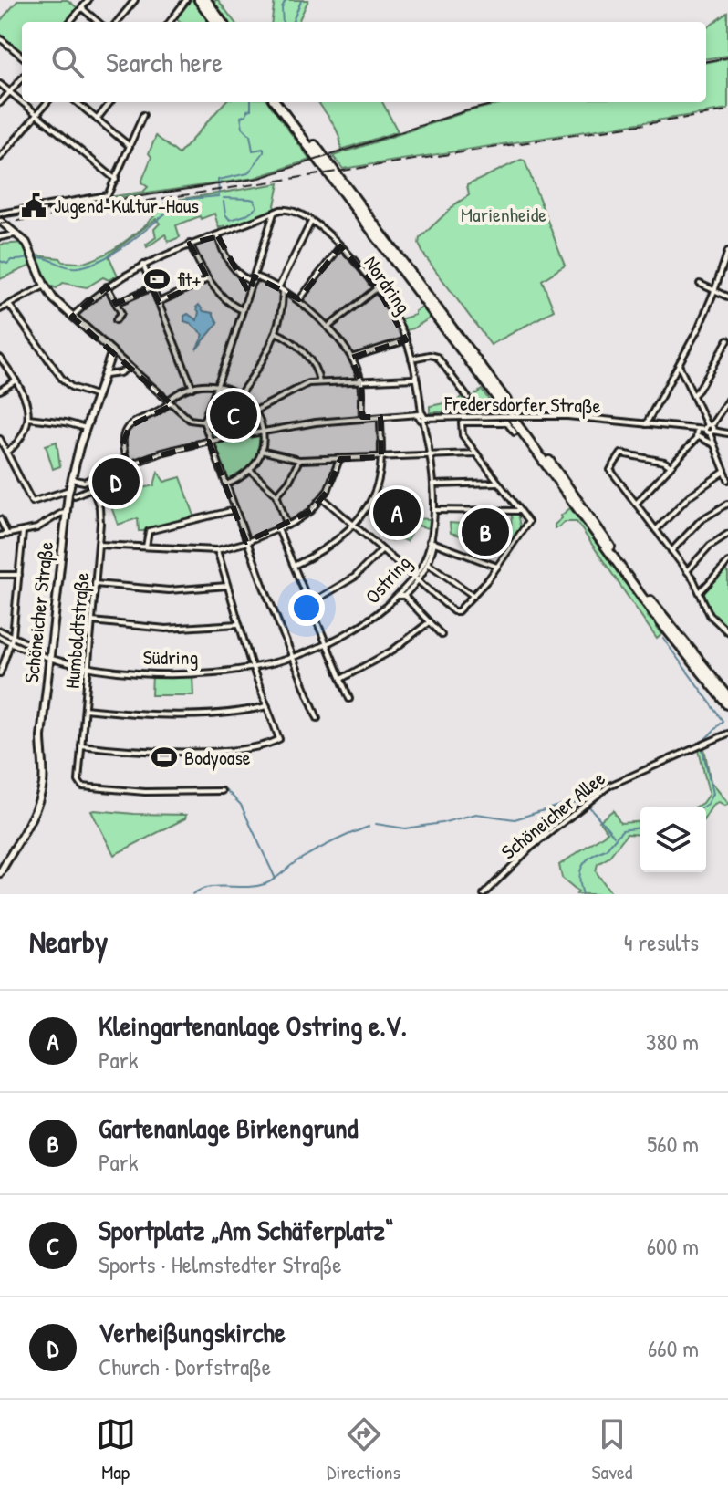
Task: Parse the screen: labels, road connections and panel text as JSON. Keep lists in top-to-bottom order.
{
  "streets": {
    "main road": ["Schöneicher Straße"],
    "street": [
      "Nordring",
      "Fredersdorfer Straße",
      "Ostring",
      "Humboldtstraße",
      "Südring",
      "Schöneicher Allee"
    ]
  },
  "crossings": [
    ["Nordring", "Fredersdorfer Straße"],
    ["Nordring", "Ostring"],
    ["Fredersdorfer Straße", "Ostring"],
    ["Fredersdorfer Straße", "Humboldtstraße"],
    ["Ostring", "Südring"],
    ["Schöneicher Straße", "Südring"],
    ["Humboldtstraße", "Südring"]
  ],
  "parks": ["Marienheide"],
  "places": {
    "public building": ["Jugend-Kultur-Haus"],
    "sports": ["fit+", "Bodyoase"]
  },
  "page": {
    "search": "Search here",
    "pins": [
      "C",
      "D",
      "A",
      "B"
    ],
    "heading": ["Nearby", "4 results"],
    "list": [
      {
        "mark": "A",
        "name": "Kleingartenanlage Ostring e.V.",
        "note": "Park",
        "value": "380 m"
      },
      {
        "mark": "B",
        "name": "Gartenanlage Birkengrund",
        "note": "Park",
        "value": "560 m"
      },
      {
        "mark": "C",
        "name": "Sportplatz „Am Schäferplatz“",
        "note": "Sports · Helmstedter Straße",
        "value": "600 m"
      },
      {
        "mark": "D",
        "name": "Verheißungskirche",
        "note": "Church · Dorfstraße",
        "value": "660 m"
      }
    ],
    "nav": ["Map", "Directions", "Saved"]
  }
}
